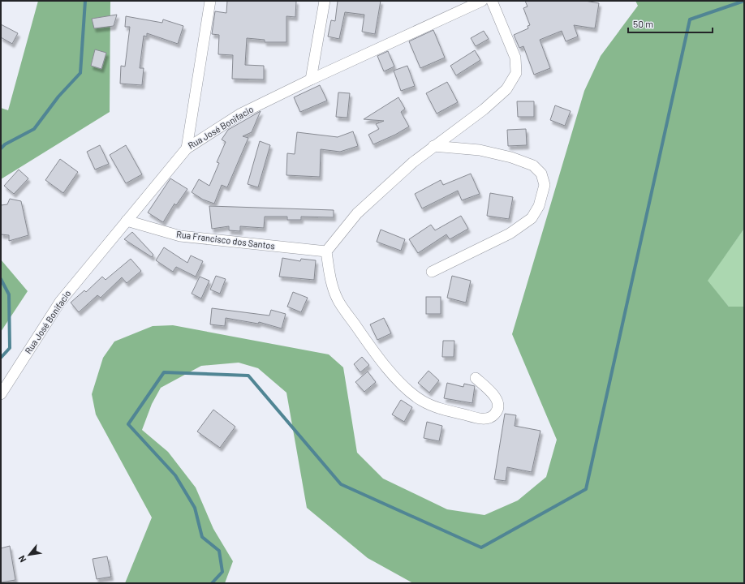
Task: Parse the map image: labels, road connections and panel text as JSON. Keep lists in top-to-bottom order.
{
  "streets": {
    "street": ["Rua José Bonifacio", "Rua Francisco dos Santos"]
  },
  "crossings": [
    ["Rua José Bonifacio", "Rua Francisco dos Santos"]
  ],
  "scale_bar": "50 m",
  "north": "bottom left"
}
